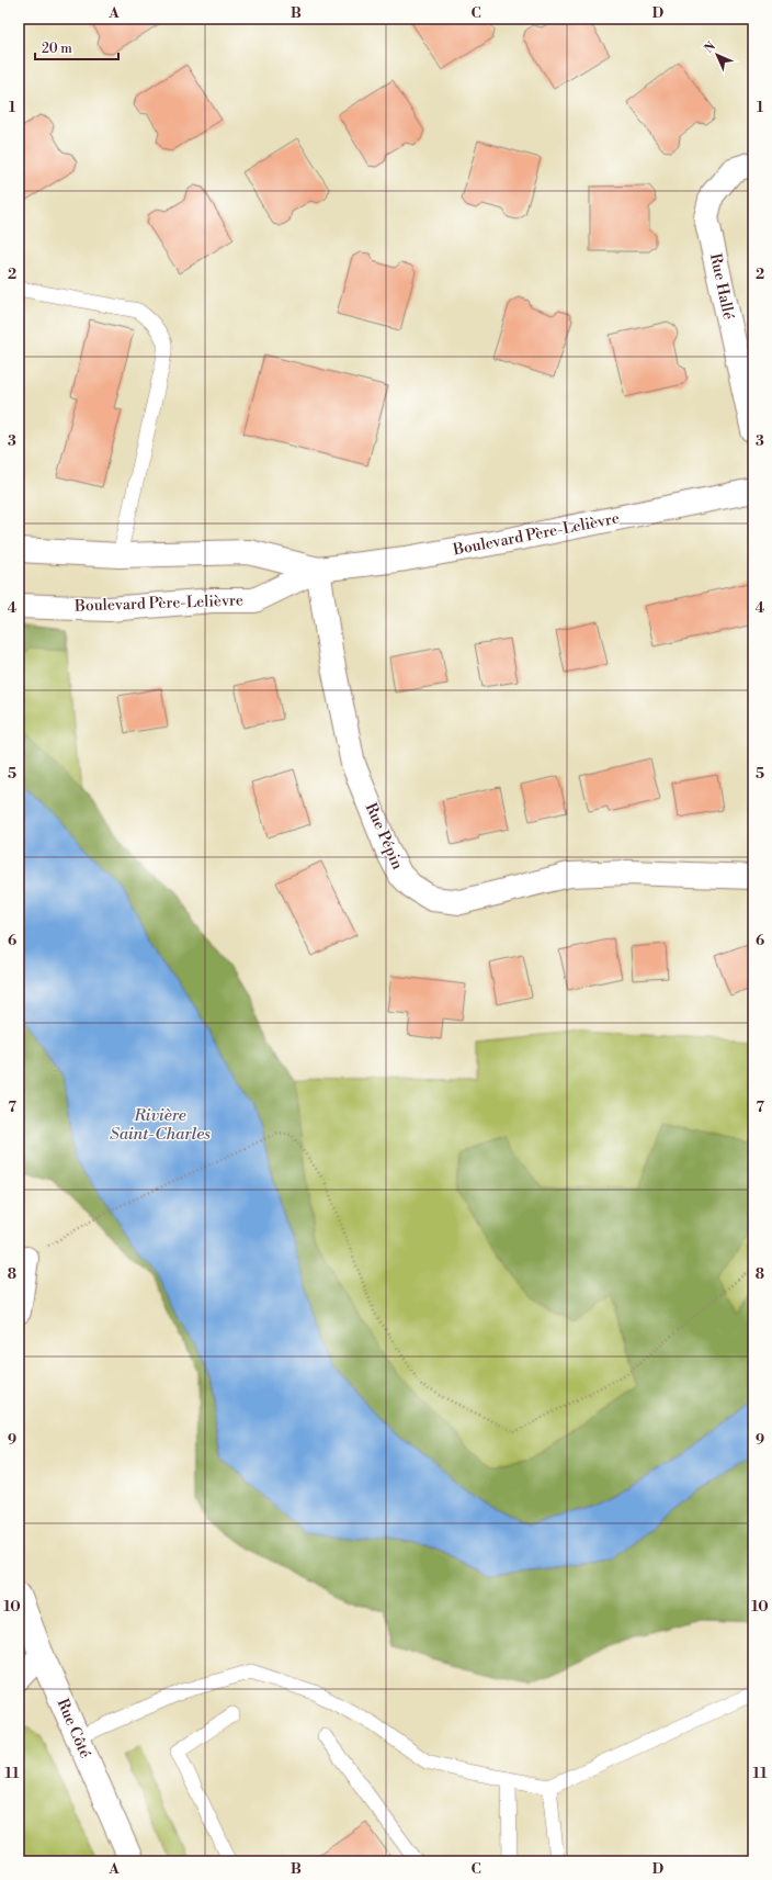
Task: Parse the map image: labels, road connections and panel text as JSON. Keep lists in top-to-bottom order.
{
  "streets": {
    "main road": [
      "Rue Hallé",
      "Boulevard Père-Lelièvre",
      "Rue Pépin",
      "Rue Côté"
    ]
  },
  "crossings": [
    ["Boulevard Père-Lelièvre", "Rue Pépin"]
  ],
  "water": ["Rivière Saint-Charles"],
  "scale_bar": "20 m",
  "north": "top left",
  "grid": {
    "columns": [
      "A",
      "B",
      "C",
      "D"
    ],
    "rows": [
      "1",
      "2",
      "3",
      "4",
      "5",
      "6",
      "7",
      "8",
      "9",
      "10",
      "11"
    ]
  }
}
